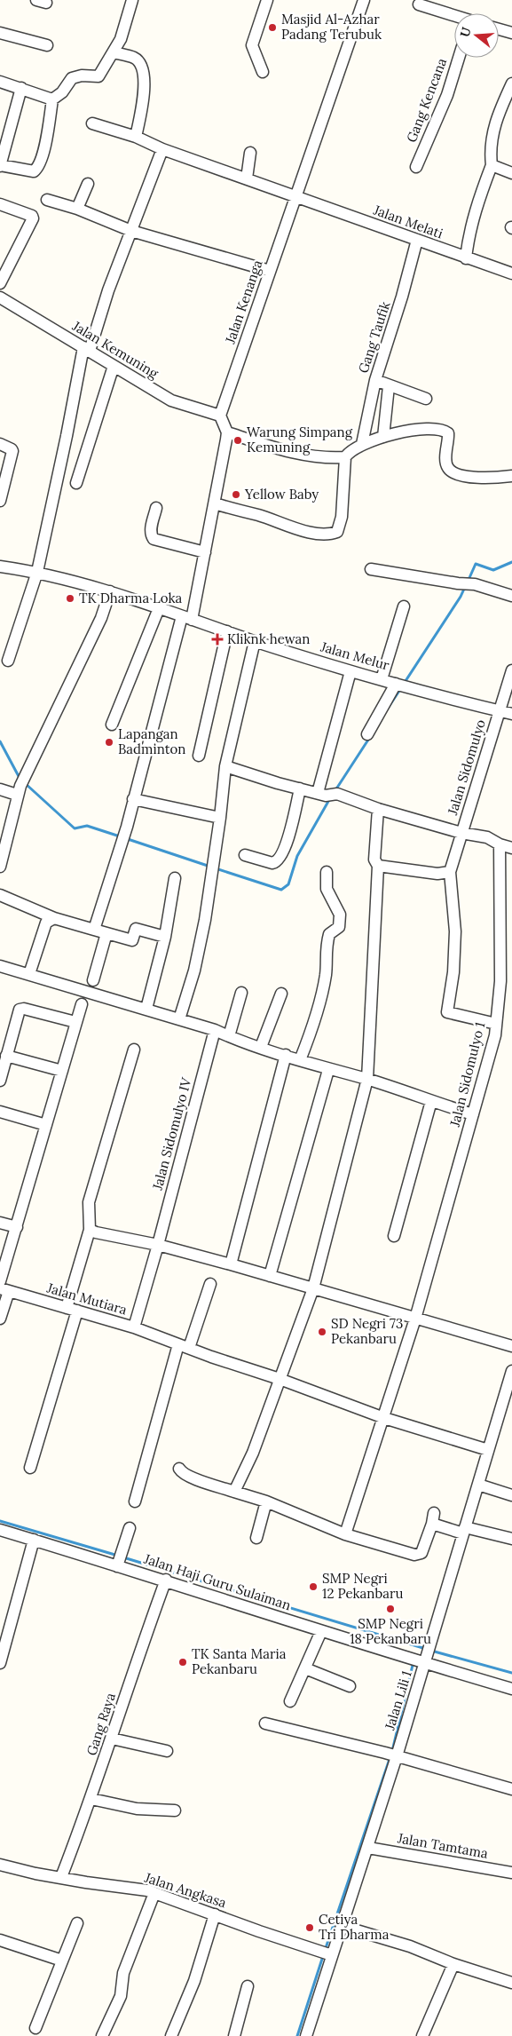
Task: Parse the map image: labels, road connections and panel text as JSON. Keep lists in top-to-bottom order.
{
  "streets": {
    "street": [
      "Gang Kencana",
      "Jalan Melati",
      "Jalan Kenanga",
      "Gang Taufik",
      "Jalan Kemuning",
      "Jalan Melur",
      "Jalan Sidomulyo",
      "Jalan Sidomulyo 1",
      "Jalan Sidomulyo IV",
      "Jalan Mutiara",
      "Jalan Haji Guru Sulaiman",
      "Jalan Lili 1",
      "Gang Raya",
      "Jalan Tamtama",
      "Jalan Angkasa"
    ]
  },
  "crossings": [
    ["Jalan Melati", "Jalan Kenanga"],
    ["Jalan Melati", "Gang Taufik"],
    ["Jalan Kenanga", "Jalan Kemuning"],
    ["Jalan Melur", "Jalan Sidomulyo"],
    ["Jalan Sidomulyo", "Jalan Sidomulyo 1"],
    ["Jalan Sidomulyo IV", "Jalan Mutiara"],
    ["Jalan Haji Guru Sulaiman", "Jalan Lili 1"],
    ["Jalan Haji Guru Sulaiman", "Gang Raya"],
    ["Jalan Lili 1", "Jalan Tamtama"],
    ["Jalan Lili 1", "Jalan Angkasa"],
    ["Gang Raya", "Jalan Angkasa"]
  ],
  "places": {
    "other": [
      "Masjid Al-Azhar Padang Terubuk",
      "Warung Simpang Kemuning",
      "Yellow Baby",
      "TK Dharma Loka",
      "Lapangan Badminton",
      "SD Negri 73 Pekanbaru",
      "SMP Negri 12 Pekanbaru",
      "SMP Negri 18 Pekanbaru",
      "TK Santa Maria Pekanbaru",
      "Cetiya Tri Dharma"
    ],
    "health": ["Kliknk hewan"]
  },
  "north": "left"
}
